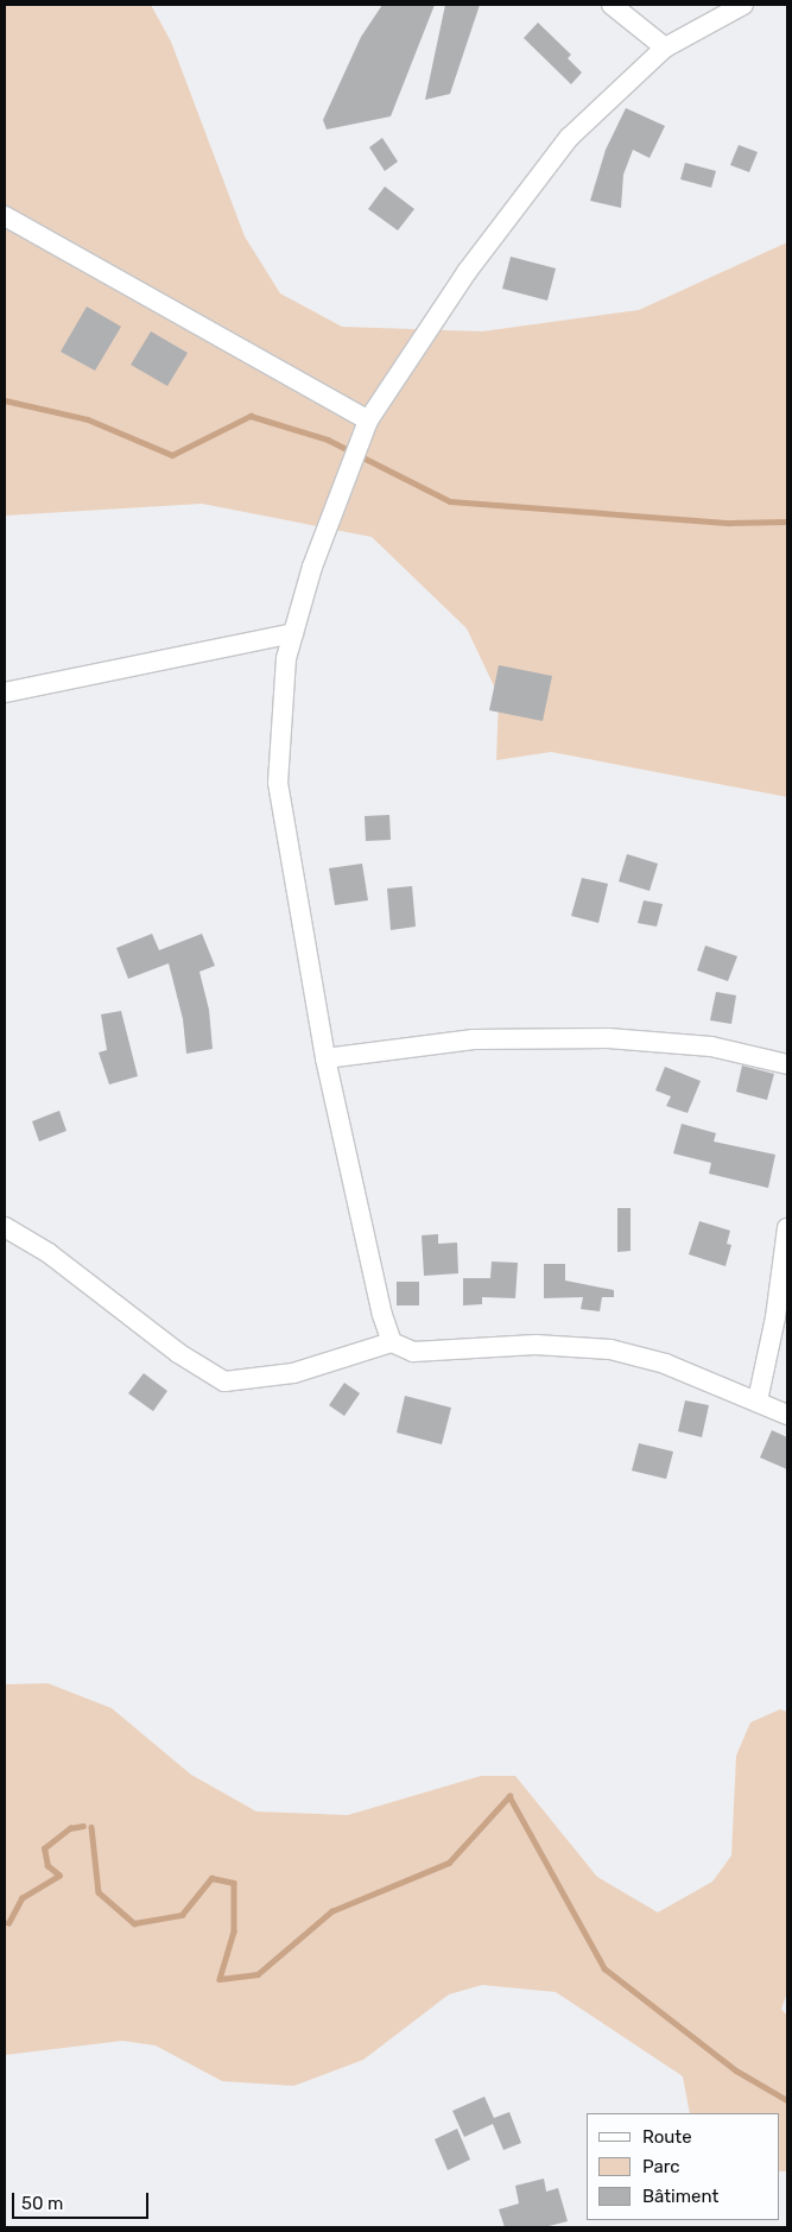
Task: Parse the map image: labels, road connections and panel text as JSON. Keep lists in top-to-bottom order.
{
  "legend": ["Route", "Parc", "Bâtiment"],
  "scale_bar": "50 m"
}
